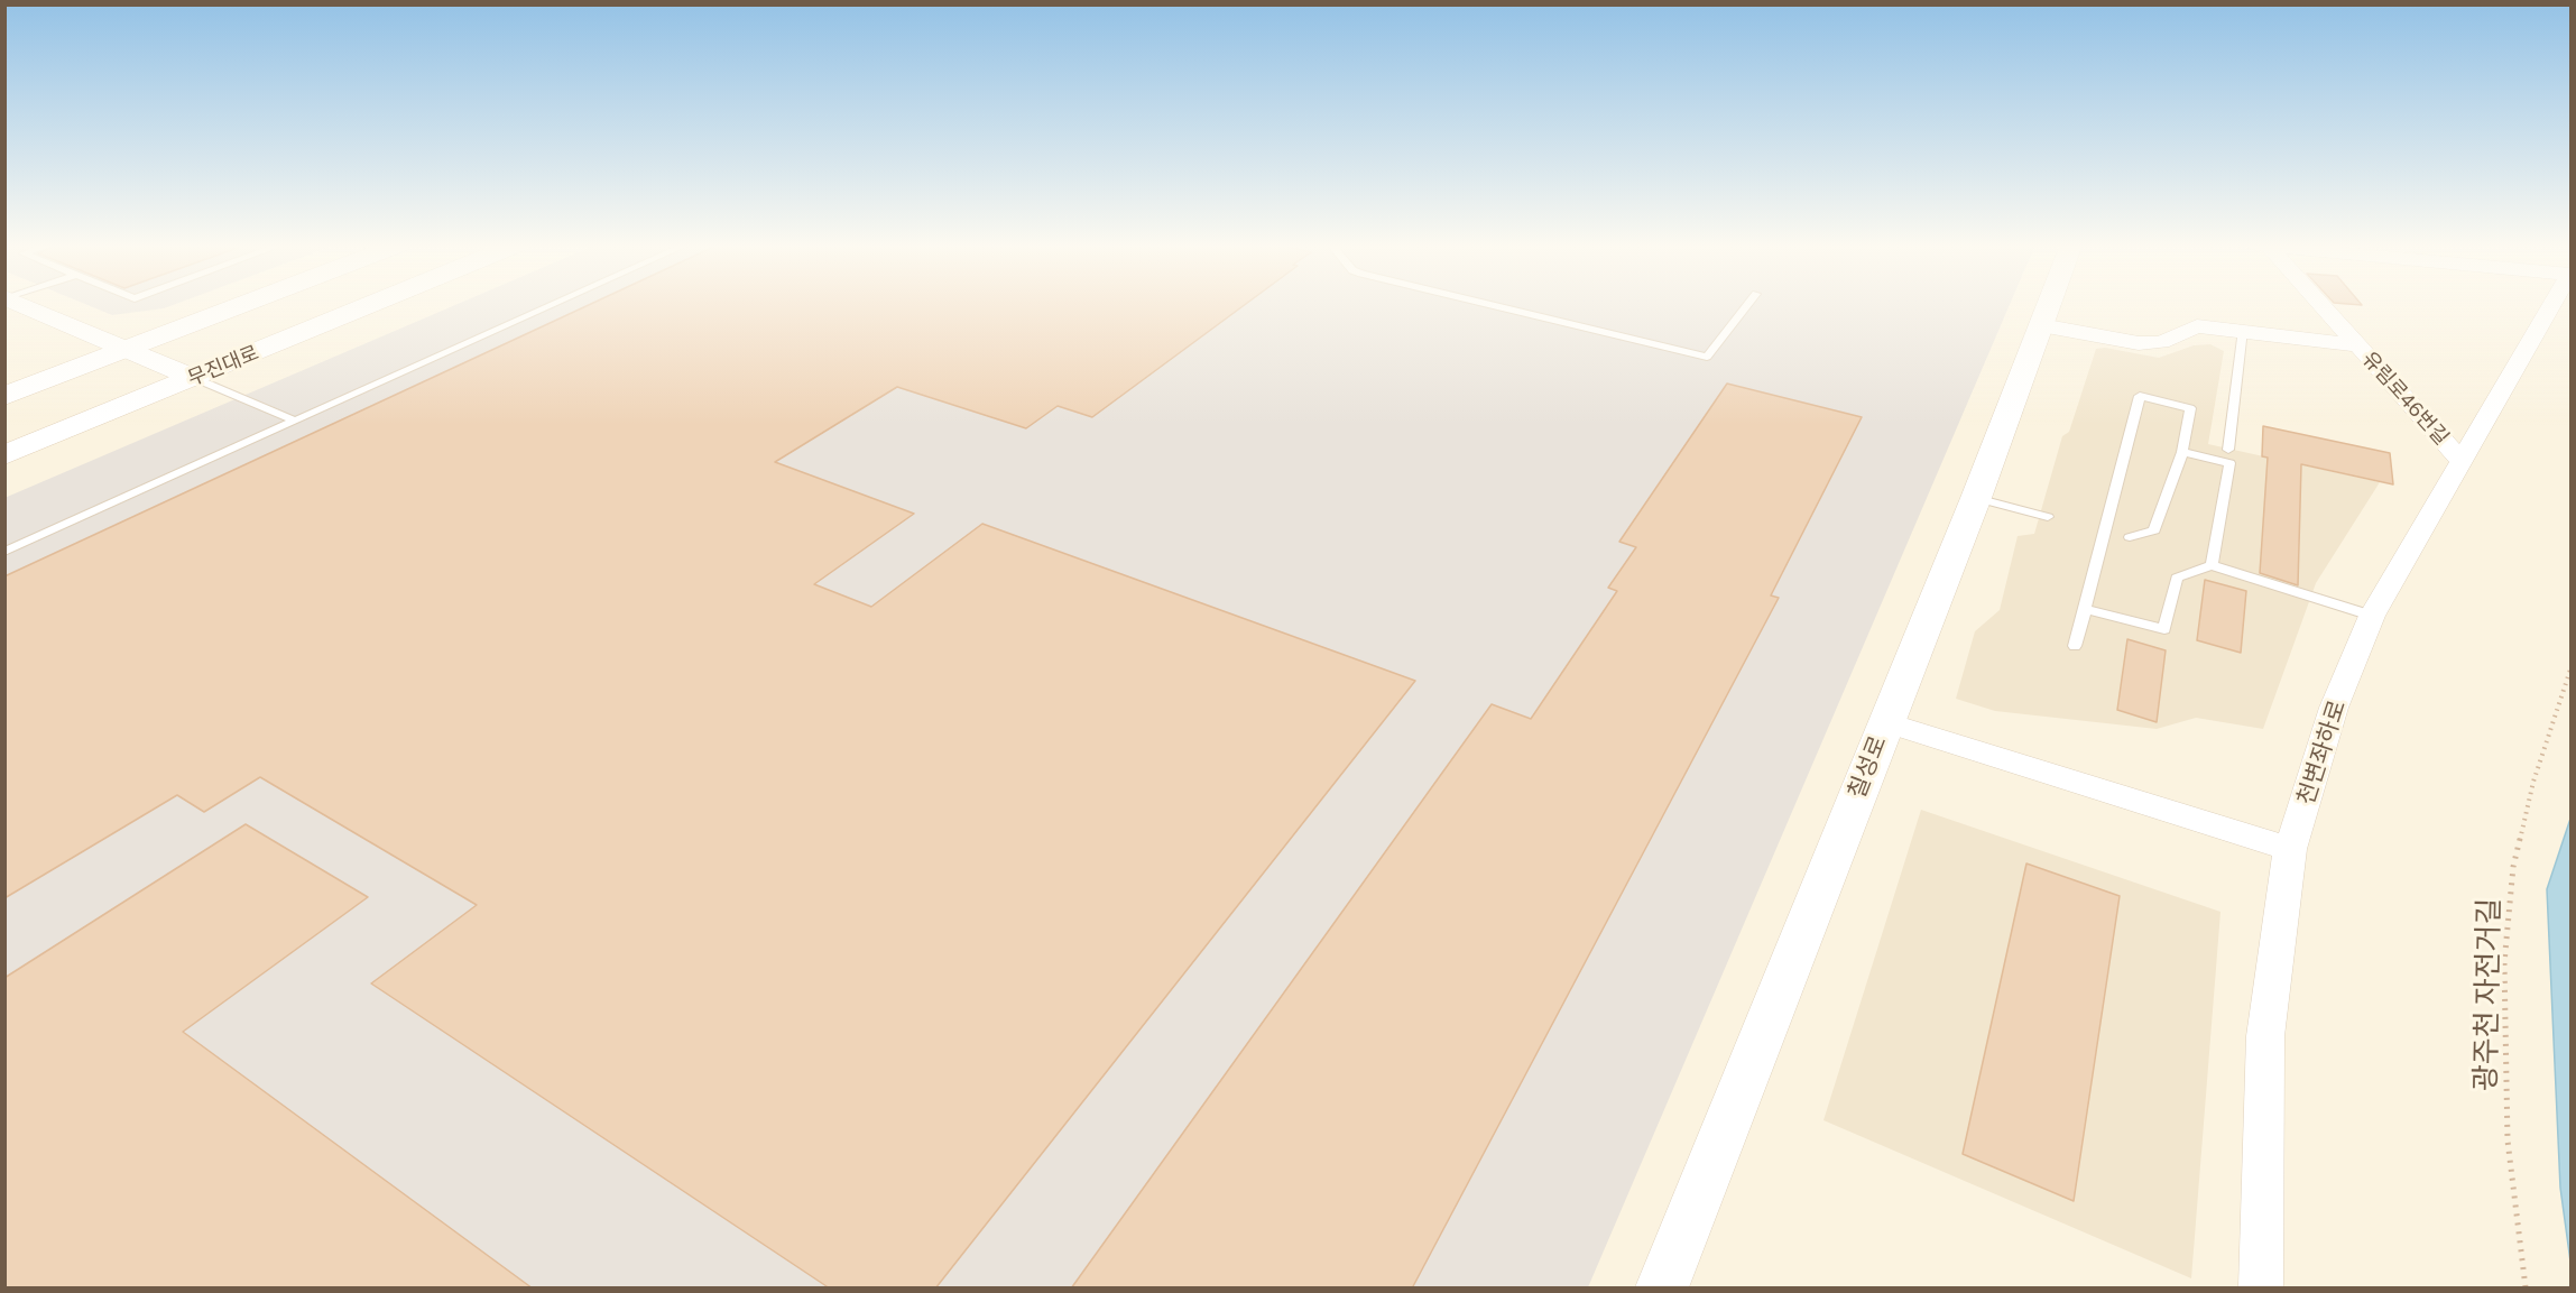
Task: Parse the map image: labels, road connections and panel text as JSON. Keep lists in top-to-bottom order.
{
  "streets": {
    "main road": ["무진대로"],
    "street": ["유림로46번길", "천변좌하로", "칠성로"],
    "path": ["광주천 자전거길"]
  },
  "crossings": [
    ["유림로46번길", "천변좌하로"]
  ]
}
